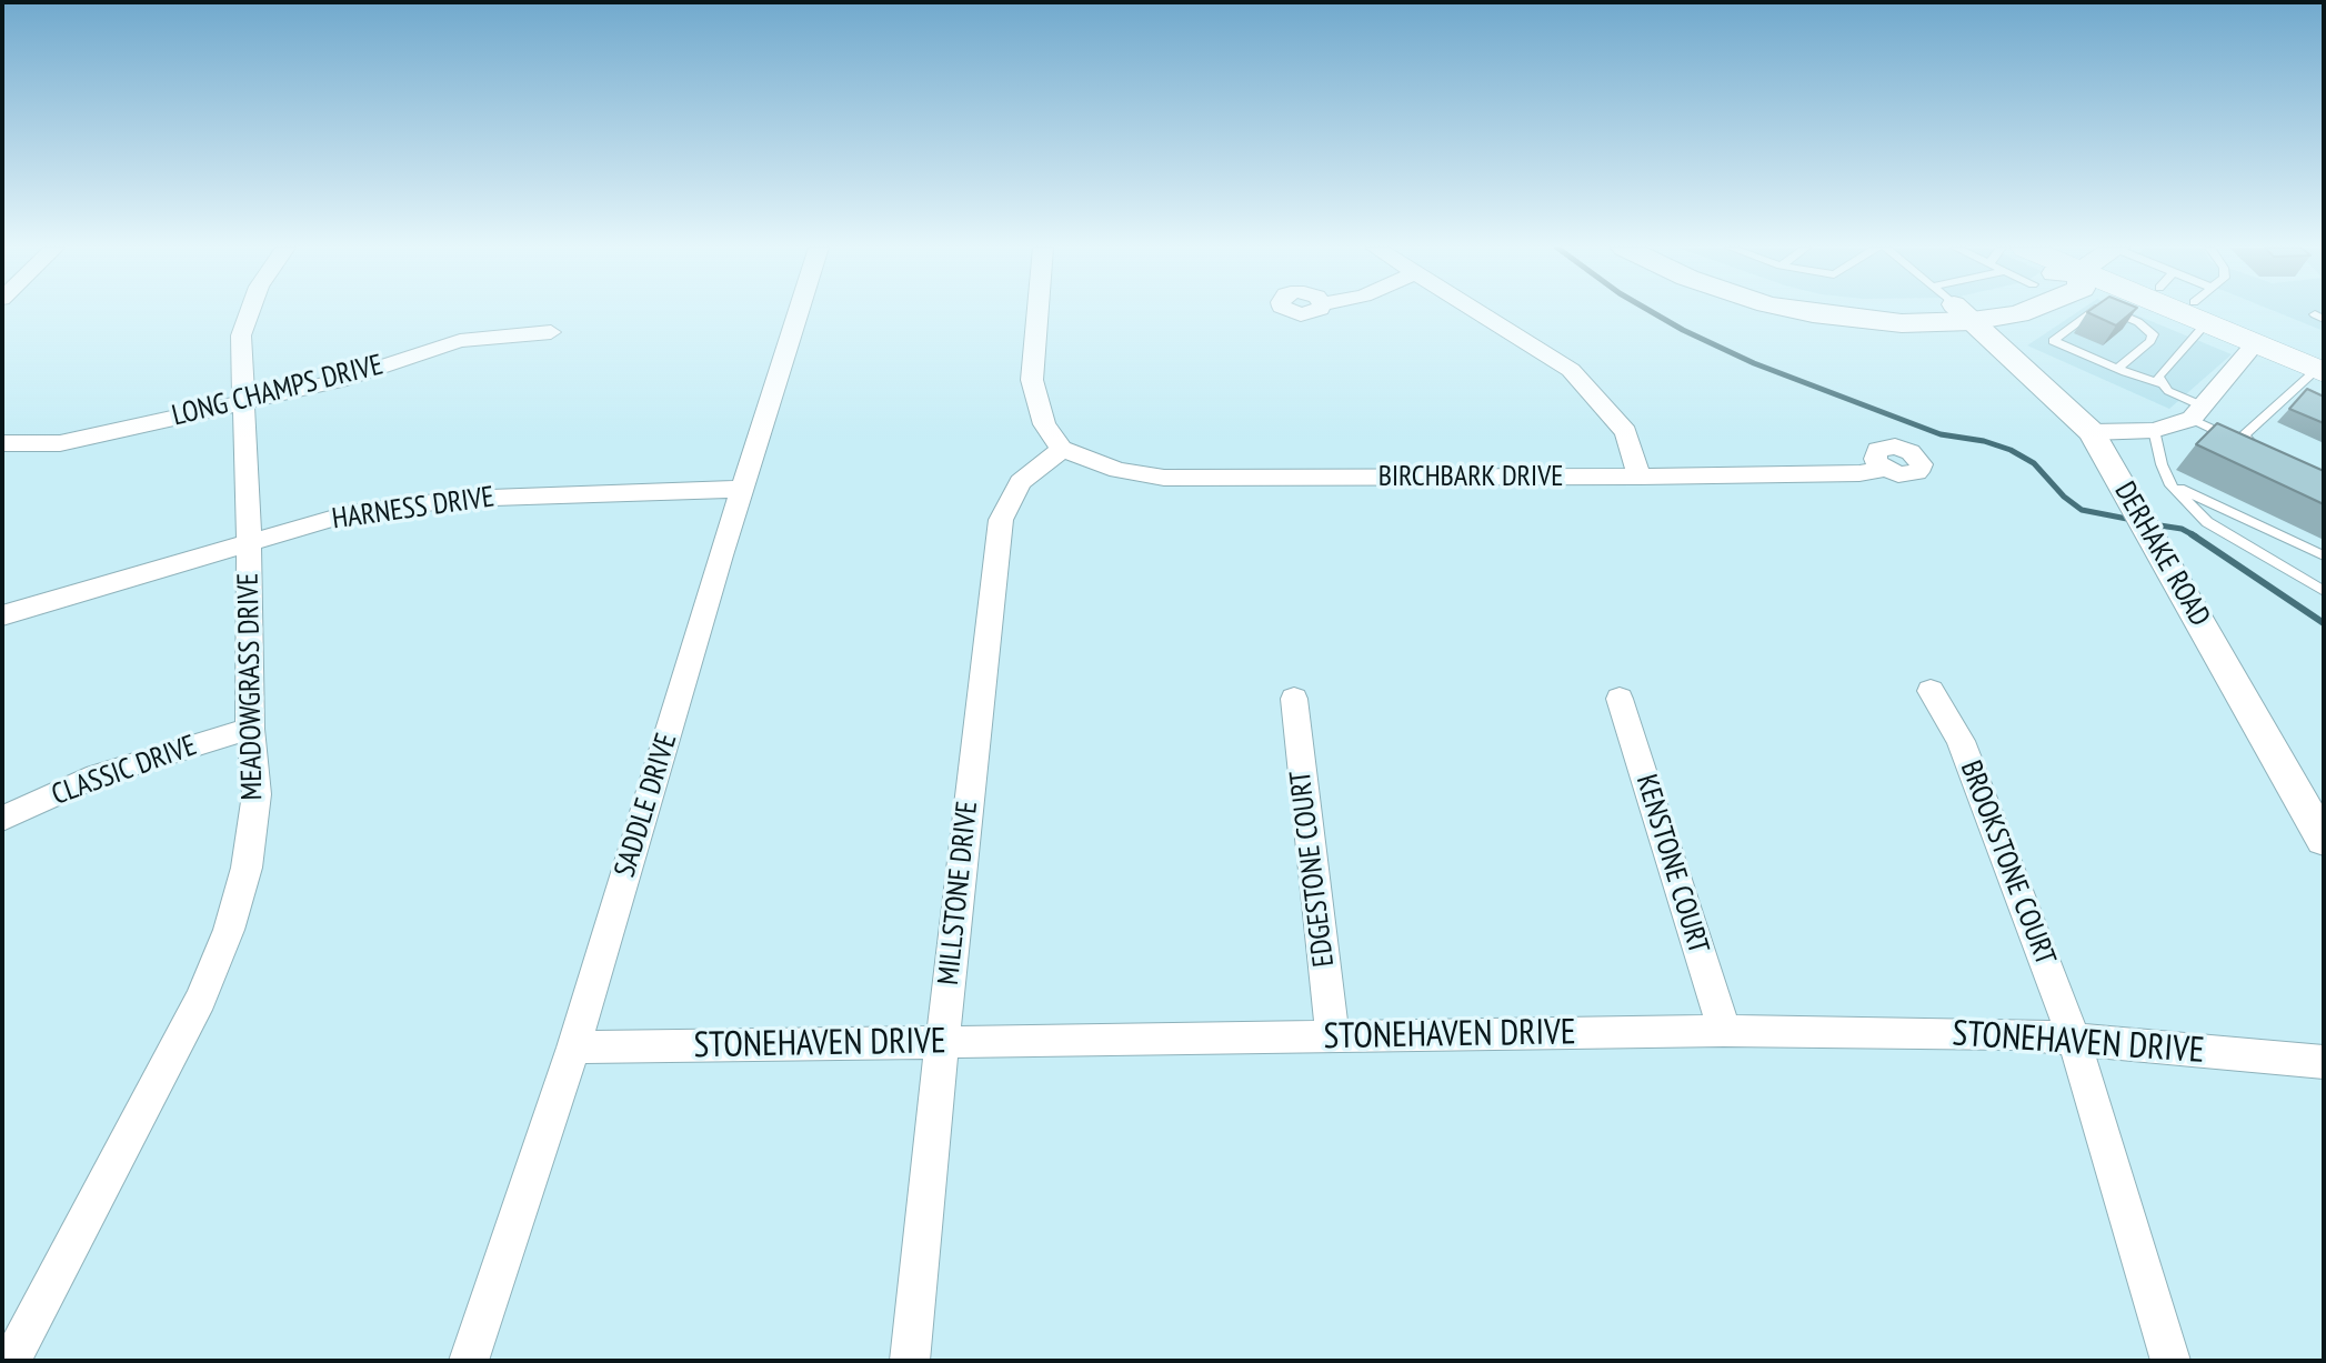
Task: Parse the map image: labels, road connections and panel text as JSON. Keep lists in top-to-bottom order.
{
  "streets": {
    "street": [
      "LONG CHAMPS DRIVE",
      "BIRCHBARK DRIVE",
      "HARNESS DRIVE",
      "DERHAKE ROAD",
      "MEADOWGRASS DRIVE",
      "CLASSIC DRIVE",
      "SADDLE DRIVE",
      "BROOKSTONE COURT",
      "KENSTONE COURT",
      "EDGESTONE COURT",
      "MILLSTONE DRIVE",
      "STONEHAVEN DRIVE"
    ]
  },
  "crossings": [
    ["LONG CHAMPS DRIVE", "MEADOWGRASS DRIVE"],
    ["BIRCHBARK DRIVE", "MILLSTONE DRIVE"],
    ["HARNESS DRIVE", "MEADOWGRASS DRIVE"],
    ["HARNESS DRIVE", "SADDLE DRIVE"],
    ["MEADOWGRASS DRIVE", "CLASSIC DRIVE"],
    ["SADDLE DRIVE", "STONEHAVEN DRIVE"],
    ["BROOKSTONE COURT", "STONEHAVEN DRIVE"],
    ["KENSTONE COURT", "STONEHAVEN DRIVE"],
    ["EDGESTONE COURT", "STONEHAVEN DRIVE"],
    ["MILLSTONE DRIVE", "STONEHAVEN DRIVE"]
  ]
}
